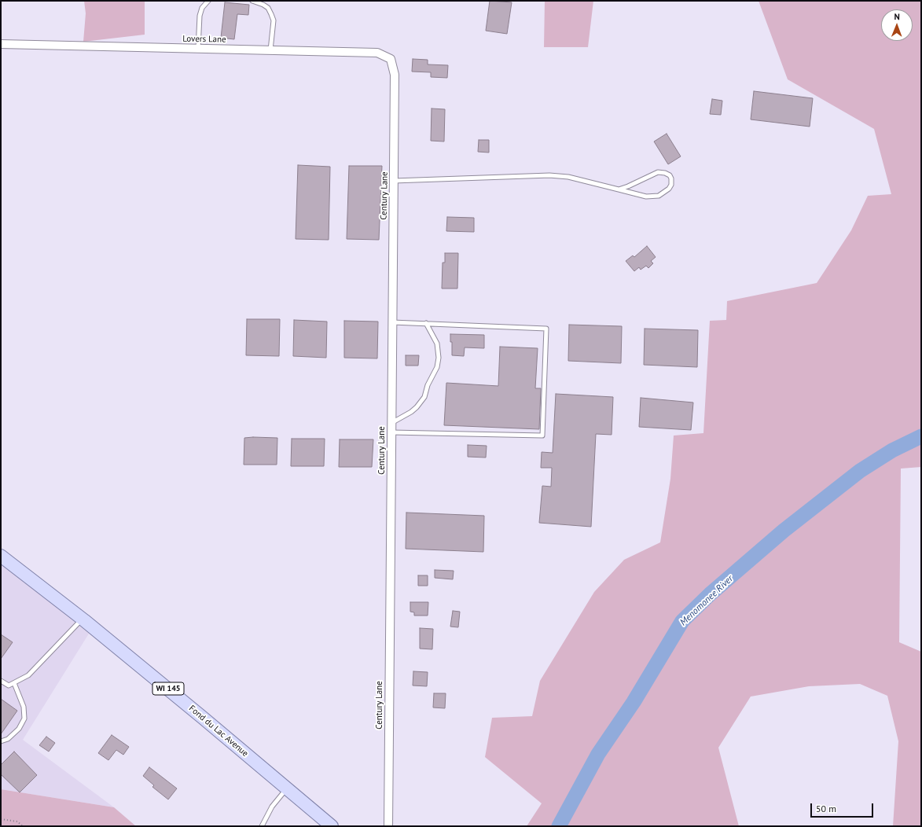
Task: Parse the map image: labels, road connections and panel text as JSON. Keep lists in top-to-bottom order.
{
  "streets": {
    "main road": ["WI 145", "Fond du Lac Avenue"],
    "street": ["Lovers Lane", "Century Lane"]
  },
  "crossings": [
    ["Lovers Lane", "Century Lane"]
  ],
  "water": ["Menomonee River"],
  "scale_bar": "50 m",
  "north": "top"
}
